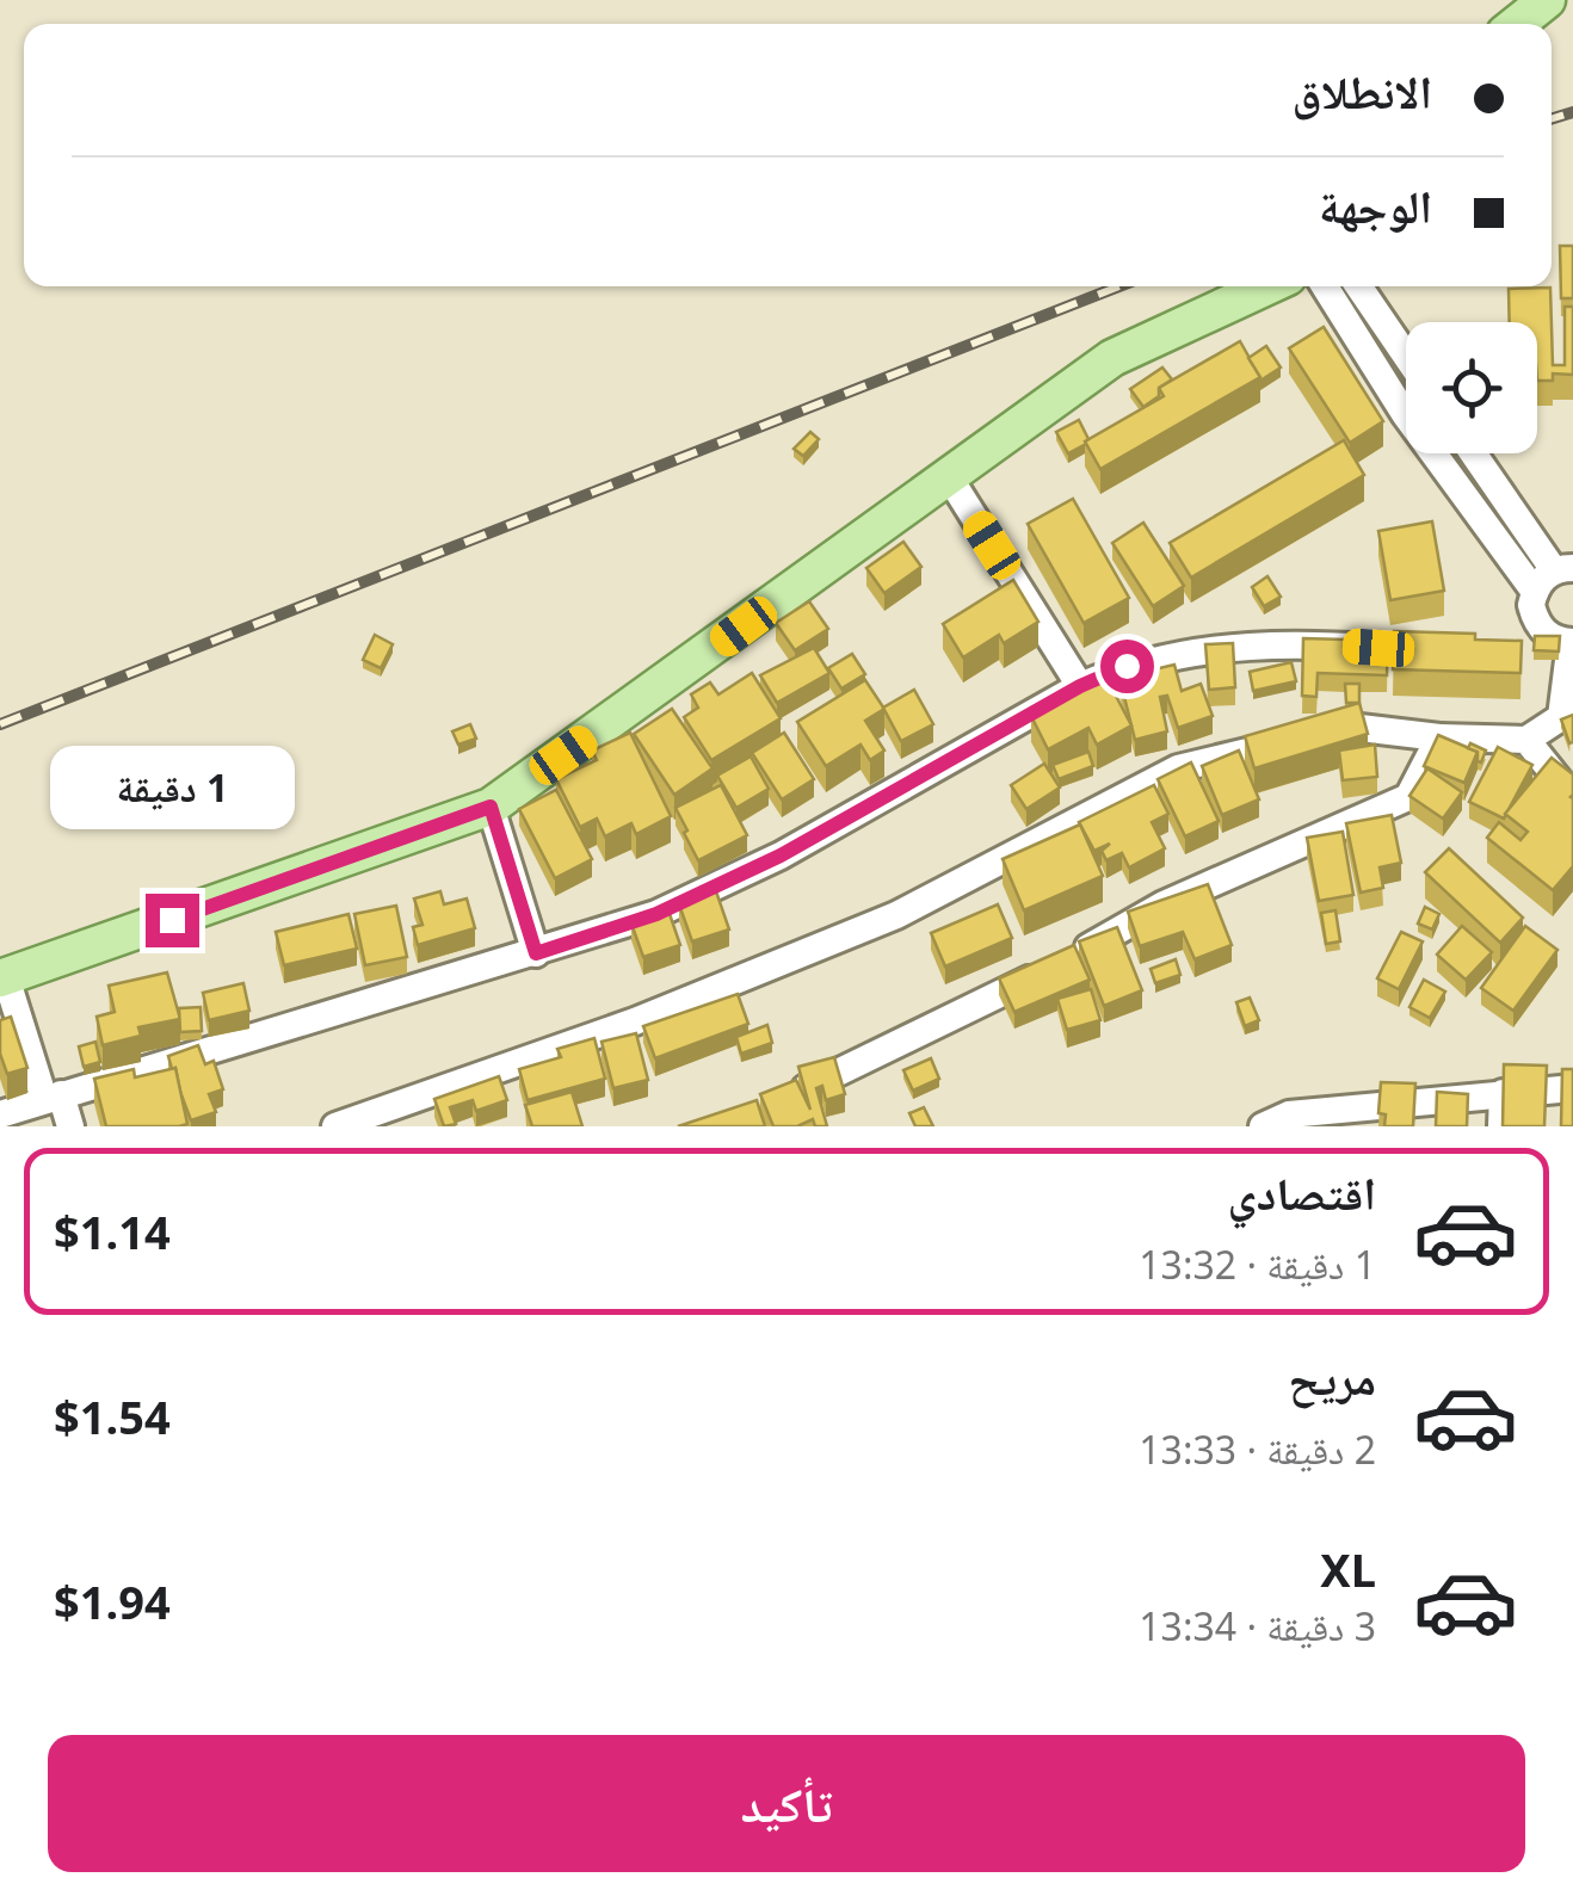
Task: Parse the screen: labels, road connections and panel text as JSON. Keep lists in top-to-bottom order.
{
  "page": {
    "banner": ["الانطلاق", "الوجهة"],
    "bubble": "1 دقيقة",
    "list": [
      {
        "name": "اقتصادي",
        "note": "1 دقيقة · 13:32",
        "value": "$1.14"
      },
      {
        "name": "مريح",
        "note": "2 دقيقة · 13:33",
        "value": "$1.54"
      },
      {
        "name": "XL",
        "note": "3 دقيقة · 13:34",
        "value": "$1.94"
      }
    ],
    "buttons": "تأكيد"
  }
}
